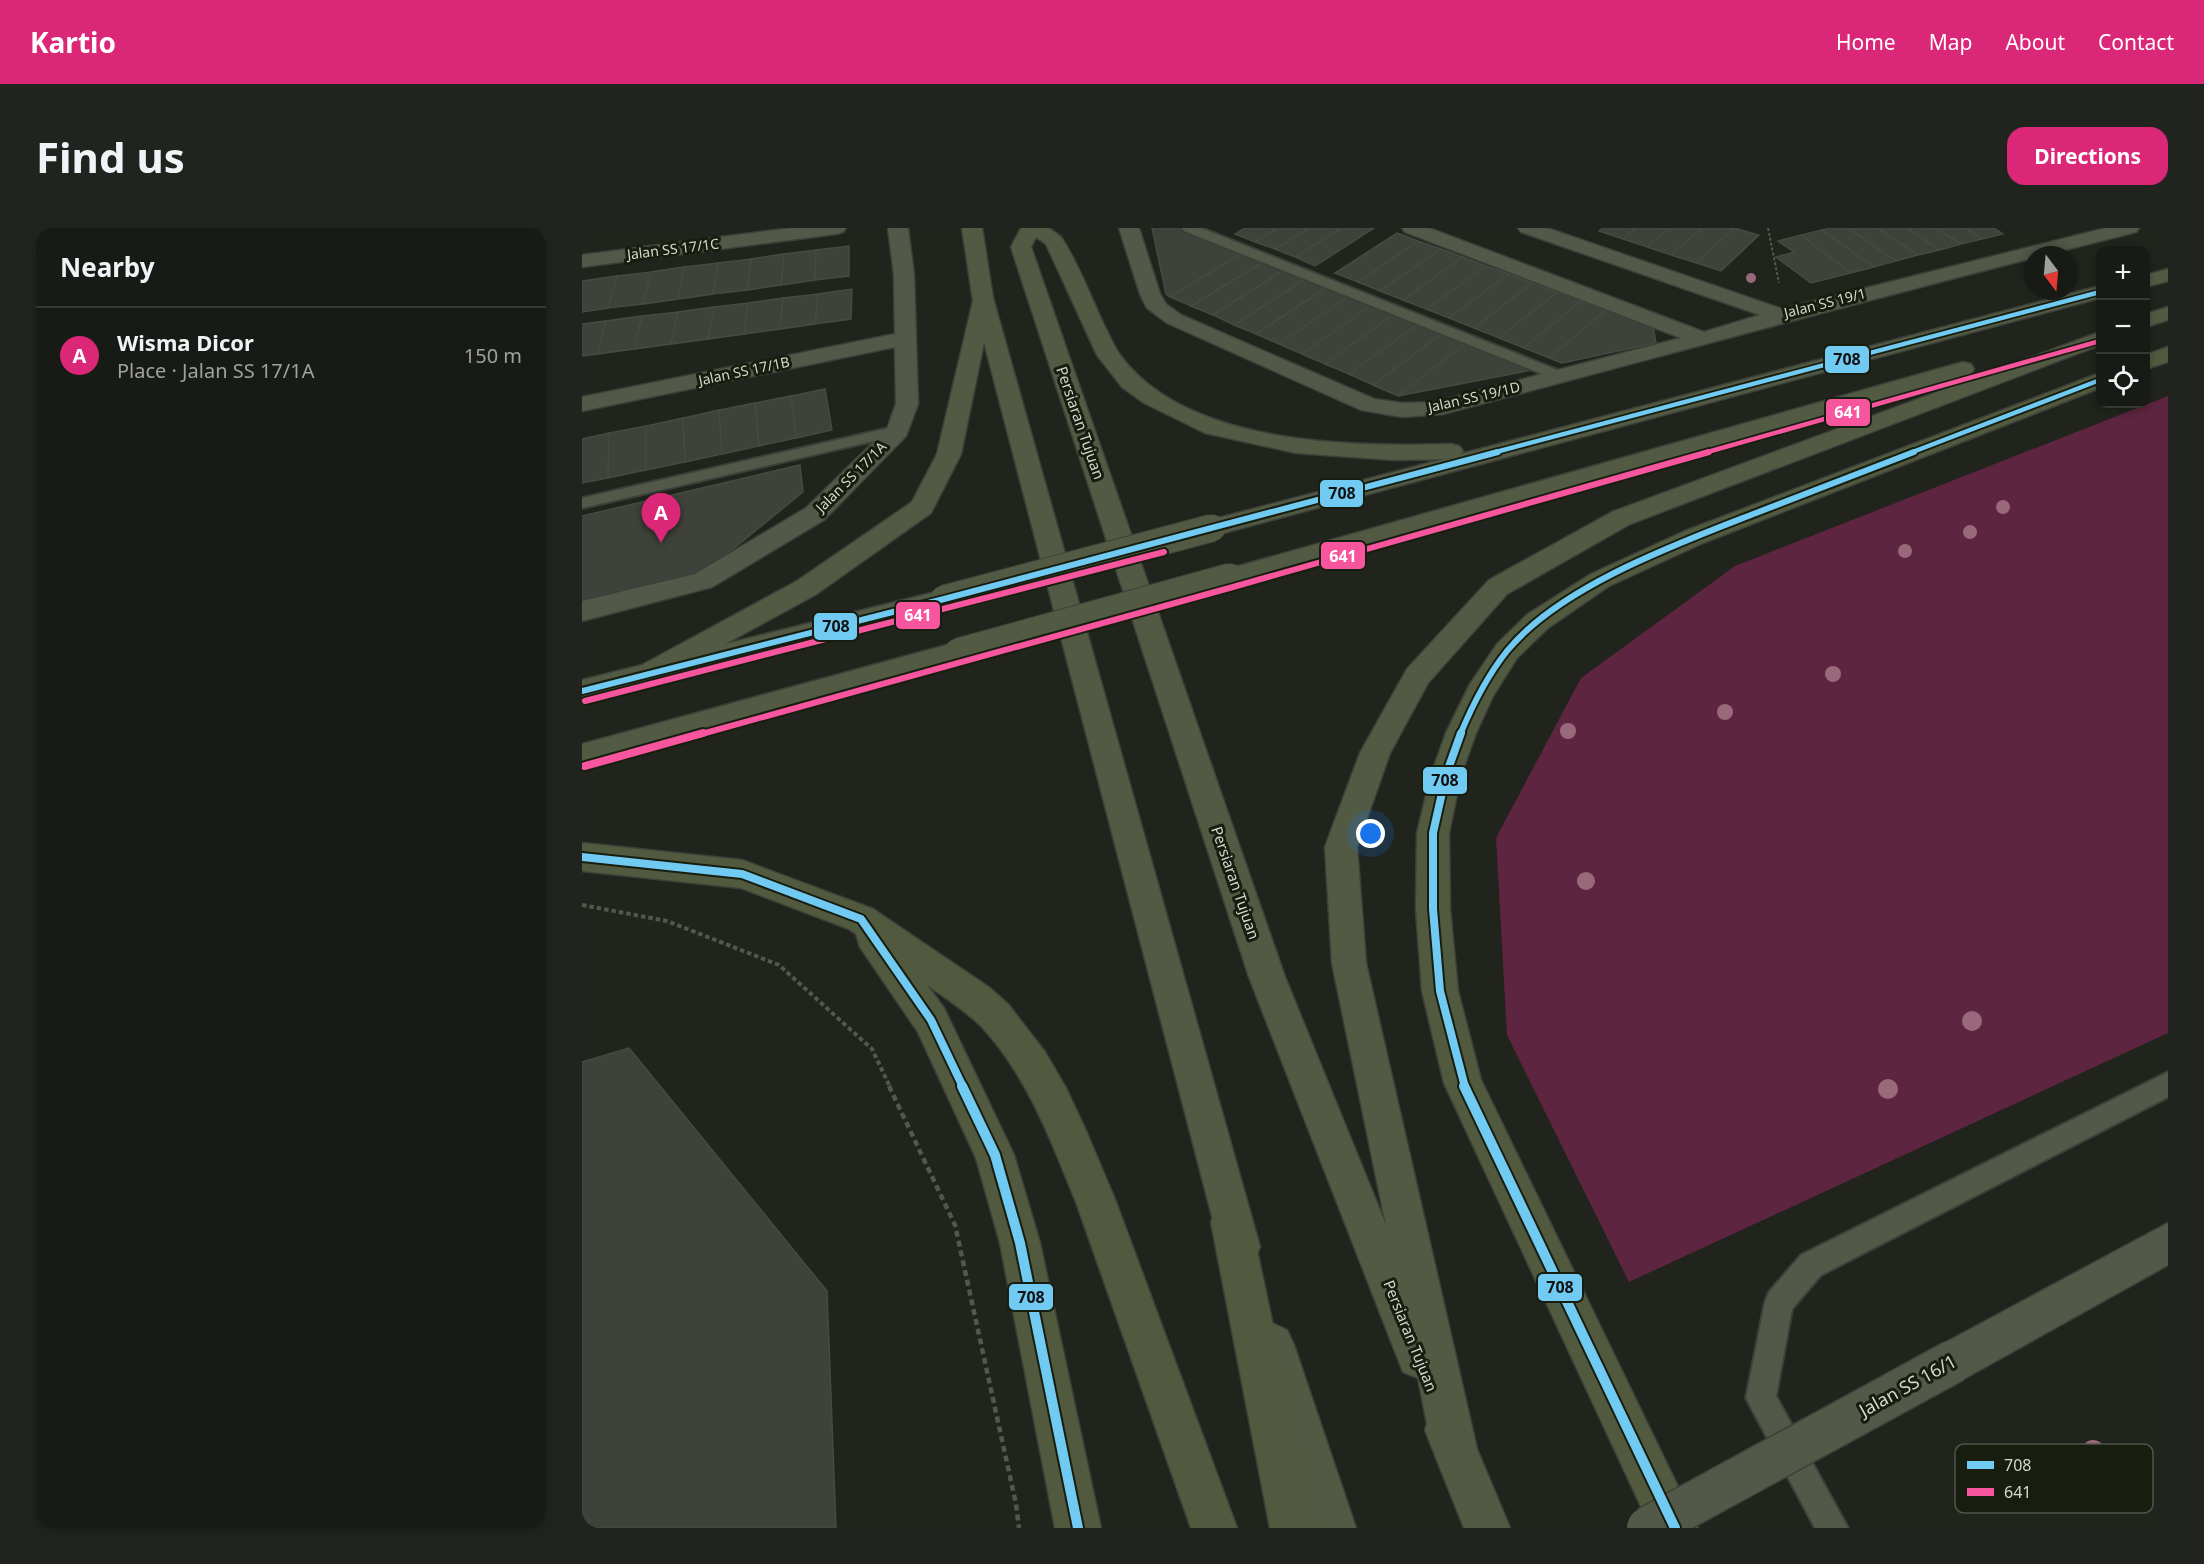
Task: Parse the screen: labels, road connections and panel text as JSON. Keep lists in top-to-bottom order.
{
  "streets": {
    "main road": ["Persiaran Tujuan"],
    "street": [
      "Jalan SS 17/1C",
      "Jalan SS 19/1",
      "Jalan SS 17/1B",
      "Jalan SS 19/1D",
      "Jalan SS 17/1A",
      "Jalan SS 16/1"
    ]
  },
  "crossings": [
    ["Jalan SS 19/1", "Jalan SS 19/1D"],
    ["Jalan SS 17/1B", "Jalan SS 17/1A"]
  ],
  "lines": ["transit line 708", "transit line 641"],
  "legend": ["708", "641"],
  "north": "bottom",
  "page": {
    "header": "Kartio",
    "nav": [
      "Home",
      "Map",
      "About",
      "Contact"
    ],
    "buttons": "Directions",
    "title": "Find us",
    "heading": "Nearby",
    "map_buttons": ["+", "−"],
    "list": [
      {
        "mark": "A",
        "name": "Wisma Dicor",
        "note": "Place · Jalan SS 17/1A",
        "value": "150 m"
      }
    ],
    "pins": "A"
  }
}
